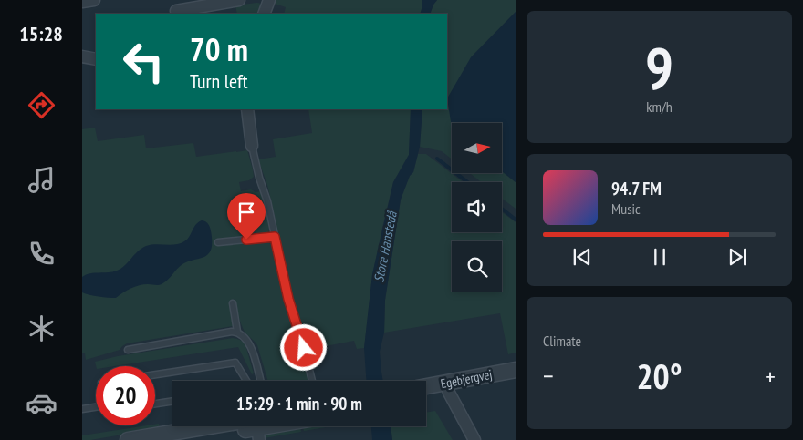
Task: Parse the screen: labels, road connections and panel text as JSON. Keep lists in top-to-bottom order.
{
  "streets": {
    "street": ["Egebjergvej"]
  },
  "water": ["Store Hanstedå"],
  "north": "right",
  "page": {
    "tabs": "15:28",
    "tile": [
      ["9", "km/h"],
      "Climate"
    ],
    "turn": ["70 m", "Turn left"],
    "song": ["94.7 FM", "Music"],
    "heat": ["−", "20°", "+"],
    "limit": "20",
    "trip": "15:29 · 1 min · 90 m"
  }
}
